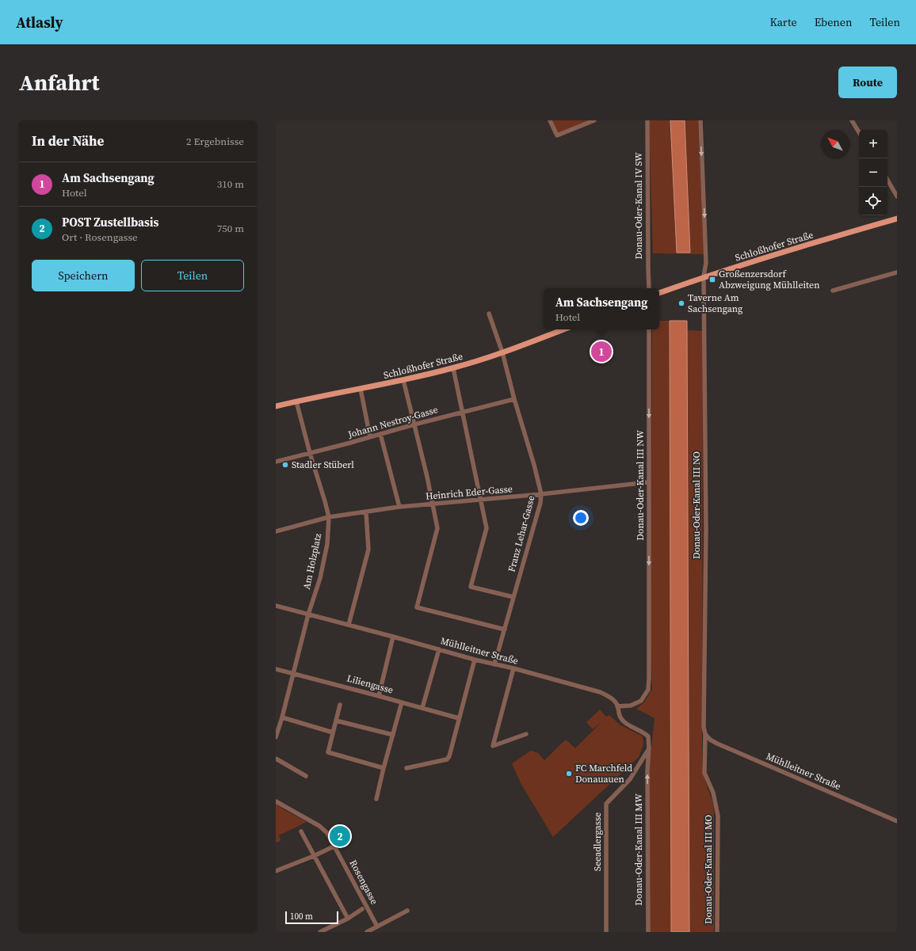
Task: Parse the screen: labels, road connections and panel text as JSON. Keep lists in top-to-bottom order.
{
  "streets": {
    "main road": ["Schloßhofer Straße"],
    "street": [
      "Donau-Oder-Kanal IV SW",
      "Johann Nestroy-Gasse",
      "Donau-Oder-Kanal III NW",
      "Heinrich Eder-Gasse",
      "Donau-Oder-Kanal III NO",
      "Franz Lehar-Gasse",
      "Am Holzplatz",
      "Mühlleitner Straße",
      "Liliengasse",
      "Seeadlergasse",
      "Donau-Oder-Kanal III MW",
      "Donau-Oder-Kanal III MO",
      "Rosengasse"
    ]
  },
  "crossings": [
    ["Schloßhofer Straße", "Donau-Oder-Kanal III NO"],
    ["Schloßhofer Straße", "Franz Lehar-Gasse"],
    ["Schloßhofer Straße", "Am Holzplatz"],
    ["Johann Nestroy-Gasse", "Franz Lehar-Gasse"],
    ["Johann Nestroy-Gasse", "Am Holzplatz"],
    ["Donau-Oder-Kanal III NW", "Heinrich Eder-Gasse"],
    ["Donau-Oder-Kanal III NW", "Mühlleitner Straße"],
    ["Heinrich Eder-Gasse", "Franz Lehar-Gasse"],
    ["Heinrich Eder-Gasse", "Am Holzplatz"],
    ["Donau-Oder-Kanal III NO", "Mühlleitner Straße"],
    ["Donau-Oder-Kanal III NO", "Donau-Oder-Kanal III MO"],
    ["Franz Lehar-Gasse", "Mühlleitner Straße"],
    ["Am Holzplatz", "Mühlleitner Straße"],
    ["Am Holzplatz", "Liliengasse"],
    ["Mühlleitner Straße", "Seeadlergasse"],
    ["Mühlleitner Straße", "Donau-Oder-Kanal III MW"],
    ["Mühlleitner Straße", "Donau-Oder-Kanal III MO"],
    ["Seeadlergasse", "Donau-Oder-Kanal III MW"]
  ],
  "one_way": ["Donau-Oder-Kanal III NW", "Donau-Oder-Kanal III MW"],
  "places": {
    "transit": ["Großenzersdorf Abzweigung Mühlleiten"],
    "other": ["Taverne Am Sachsengang", "Stadler Stüberl", "FC Marchfeld Donauauen"]
  },
  "scale_bar": "100 m",
  "north": "top left",
  "page": {
    "header": "Atlasly",
    "nav": ["Karte", "Ebenen", "Teilen"],
    "buttons": [
      "Route",
      ["Speichern", "Teilen"]
    ],
    "title": "Anfahrt",
    "heading": ["In der Nähe", "2 Ergebnisse"],
    "map_buttons": ["+", "−"],
    "list": [
      {
        "mark": "1",
        "name": "Am Sachsengang",
        "note": "Hotel",
        "value": "310 m"
      },
      {
        "mark": "2",
        "name": "POST Zustellbasis",
        "note": "Ort · Rosengasse",
        "value": "750 m"
      }
    ],
    "popup": ["Am Sachsengang", "Hotel"],
    "pins": ["1", "2"],
    "scale": "100 m"
  }
}
